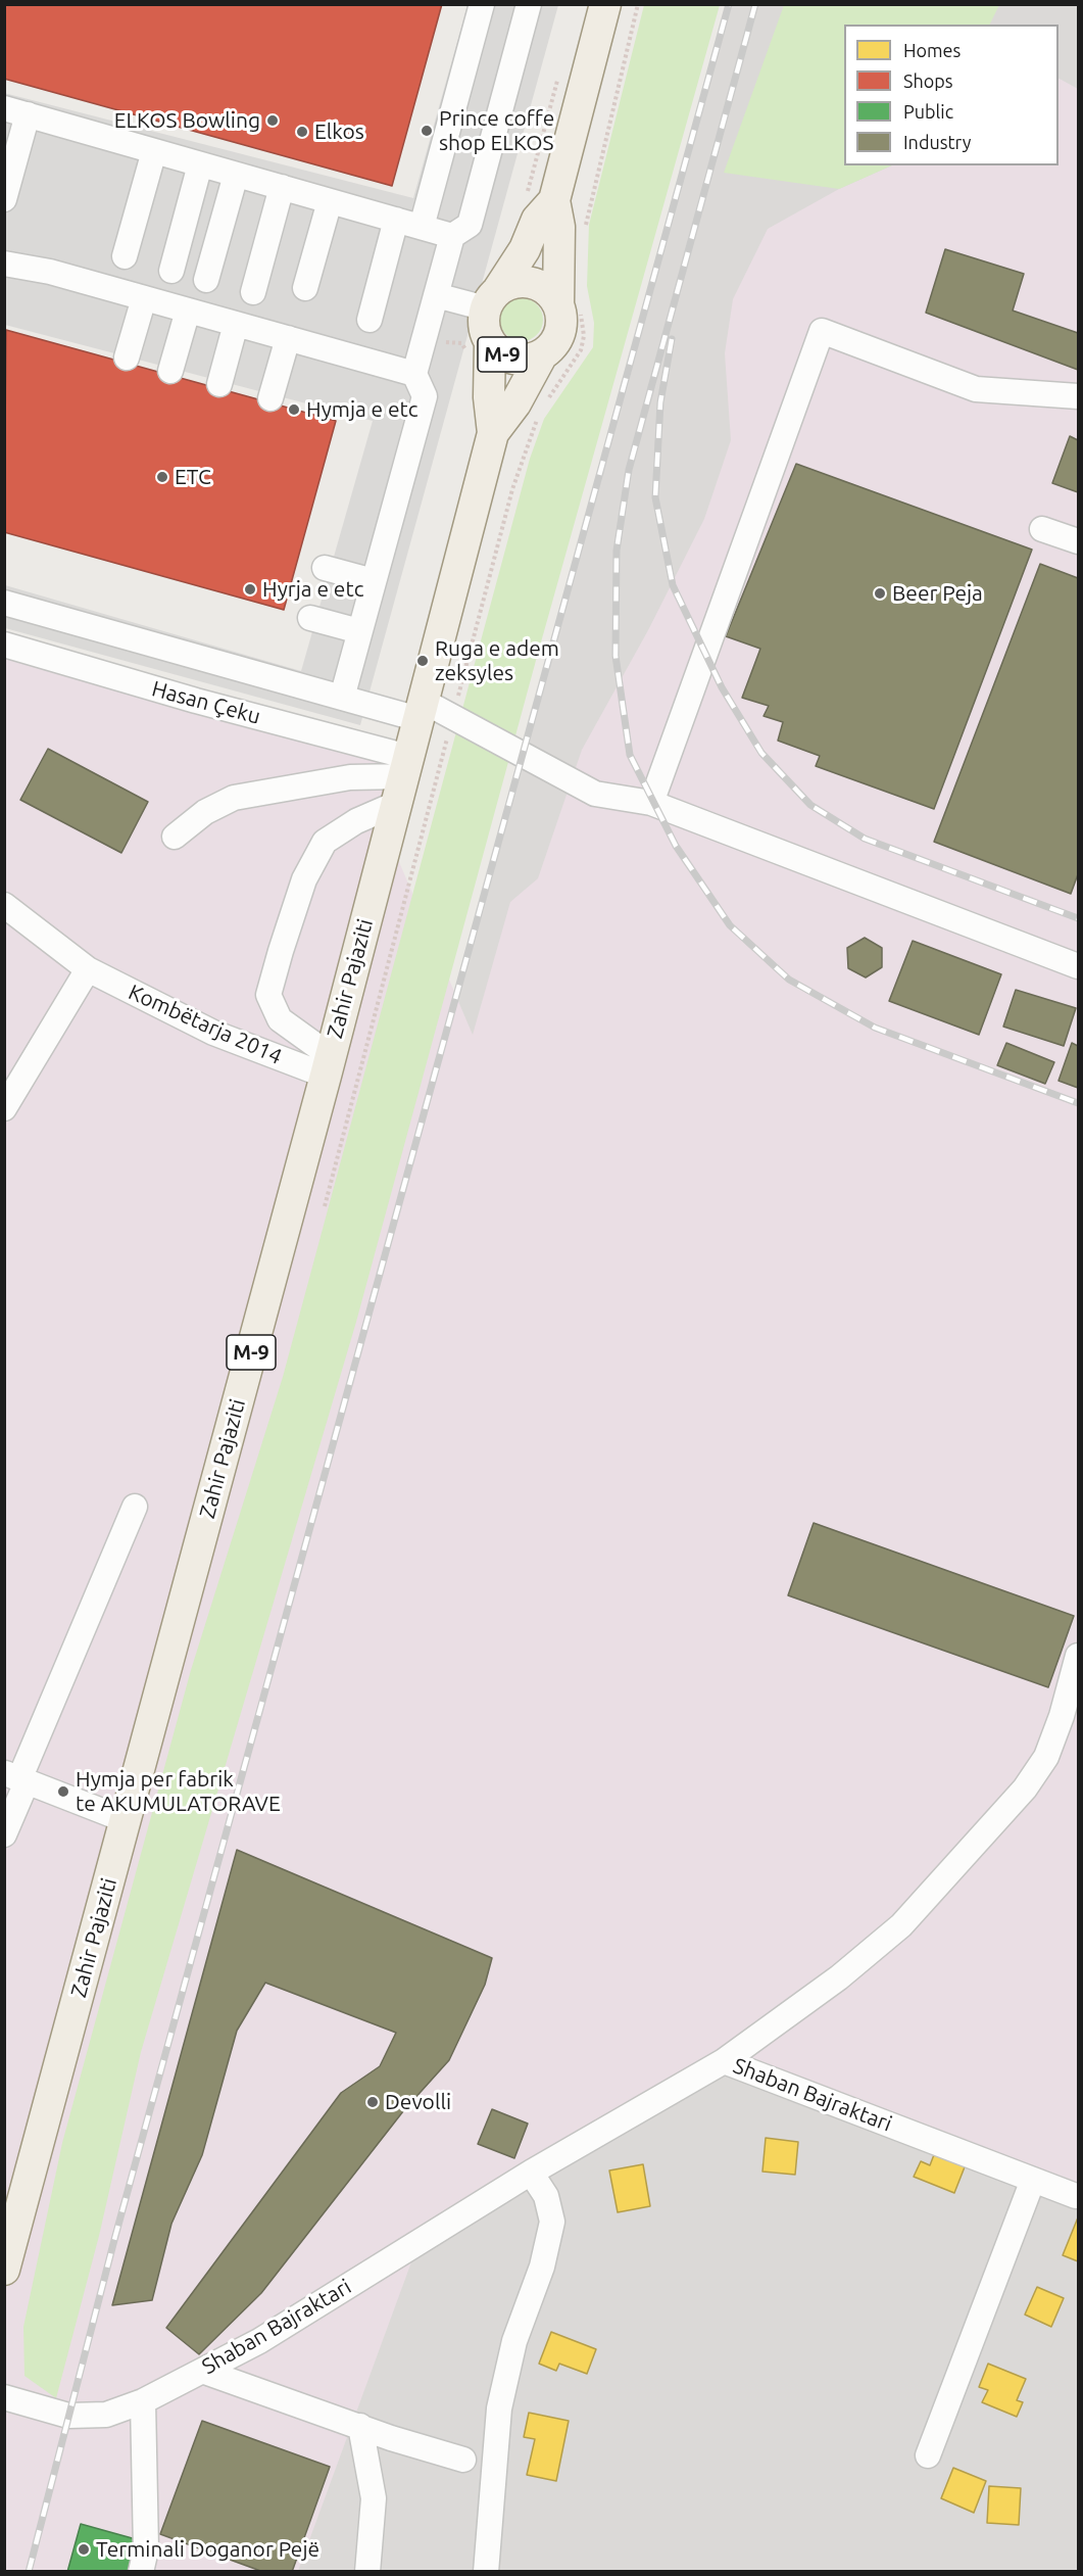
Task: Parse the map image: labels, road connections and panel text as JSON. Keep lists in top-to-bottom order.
{
  "streets": {
    "main road": ["M-9", "Zahir Pajaziti"],
    "street": ["Hasan Çeku", "Kombëtarja 2014", "Shaban Bajraktari"]
  },
  "crossings": [
    ["M-9", "Zahir Pajaziti"],
    ["Hasan Çeku", "Zahir Pajaziti"],
    ["Zahir Pajaziti", "Kombëtarja 2014"]
  ],
  "places": [
    "ELKOS Bowling",
    "Prince coffe shop ELKOS",
    "Elkos",
    "Hymja e etc",
    "ETC",
    "Hyrja e etc",
    "Beer Peja",
    "Ruga e adem zeksyles",
    "Hymja per fabrik te AKUMULATORAVE",
    "Devolli",
    "Terminali Doganor Pejë"
  ],
  "legend": [
    "Homes",
    "Shops",
    "Public",
    "Industry"
  ]
}
